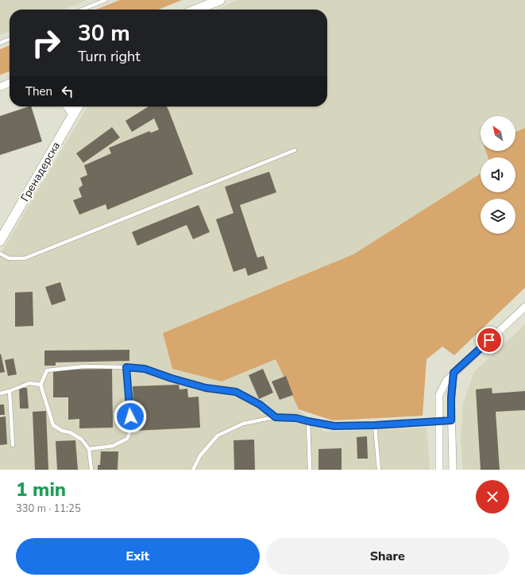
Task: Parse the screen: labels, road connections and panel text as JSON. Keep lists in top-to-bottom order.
{
  "streets": {
    "street": ["Гренадерска"]
  },
  "north": "top left",
  "page": {
    "turn": ["30 m", "Turn right"],
    "then": "Then",
    "heading": ["1 min", "330 m · 11:25"],
    "buttons": ["Exit", "Share"]
  }
}
